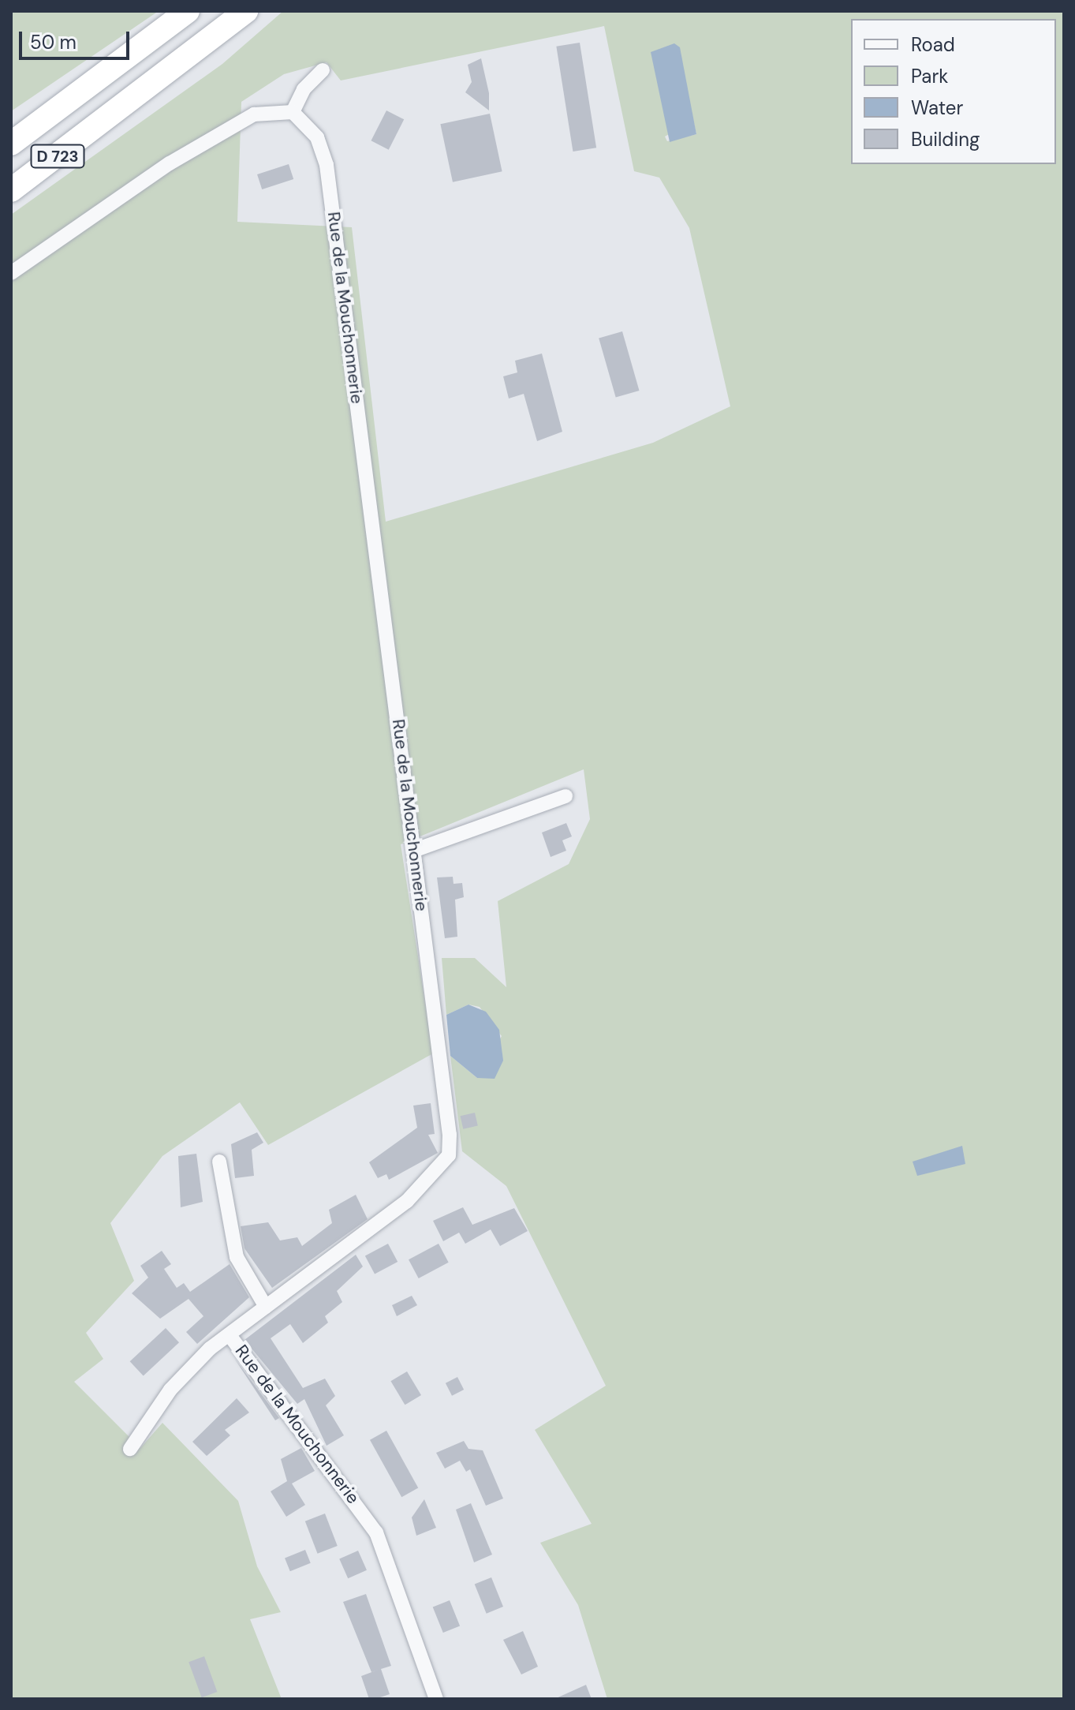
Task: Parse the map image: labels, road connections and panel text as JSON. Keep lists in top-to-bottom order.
{
  "streets": {
    "highway": ["D 723"],
    "street": ["Rue de la Mouchonnerie"]
  },
  "legend": [
    "Road",
    "Park",
    "Water",
    "Building"
  ],
  "scale_bar": "50 m"
}
